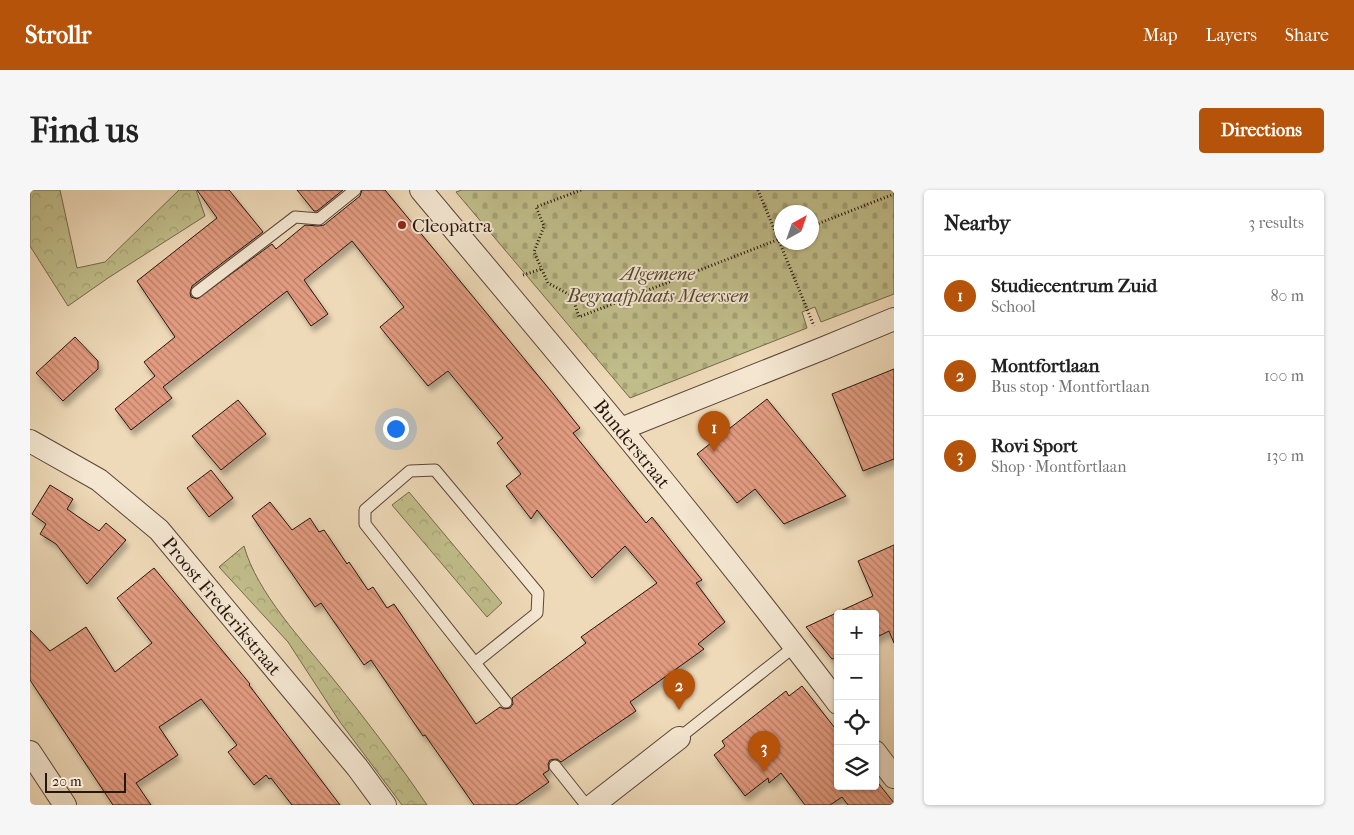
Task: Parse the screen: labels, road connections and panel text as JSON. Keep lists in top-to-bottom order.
{
  "streets": {
    "street": ["Bunderstraat", "Proost Frederikstraat"]
  },
  "parks": ["Algemene Begraafplaats Meerssen"],
  "places": ["Cleopatra"],
  "scale_bar": "20 m",
  "north": "top right",
  "page": {
    "header": "Strollr",
    "nav": ["Map", "Layers", "Share"],
    "buttons": "Directions",
    "title": "Find us",
    "heading": ["Nearby", "3 results"],
    "list": [
      {
        "mark": "1",
        "name": "Studiecentrum Zuid",
        "note": "School",
        "value": "80 m"
      },
      {
        "mark": "2",
        "name": "Montfortlaan",
        "note": "Bus stop · Montfortlaan",
        "value": "100 m"
      },
      {
        "mark": "3",
        "name": "Rovi Sport",
        "note": "Shop · Montfortlaan",
        "value": "130 m"
      }
    ],
    "pins": ["1", "2", "3"],
    "map_buttons": ["+", "−"],
    "scale": "20 m"
  }
}
